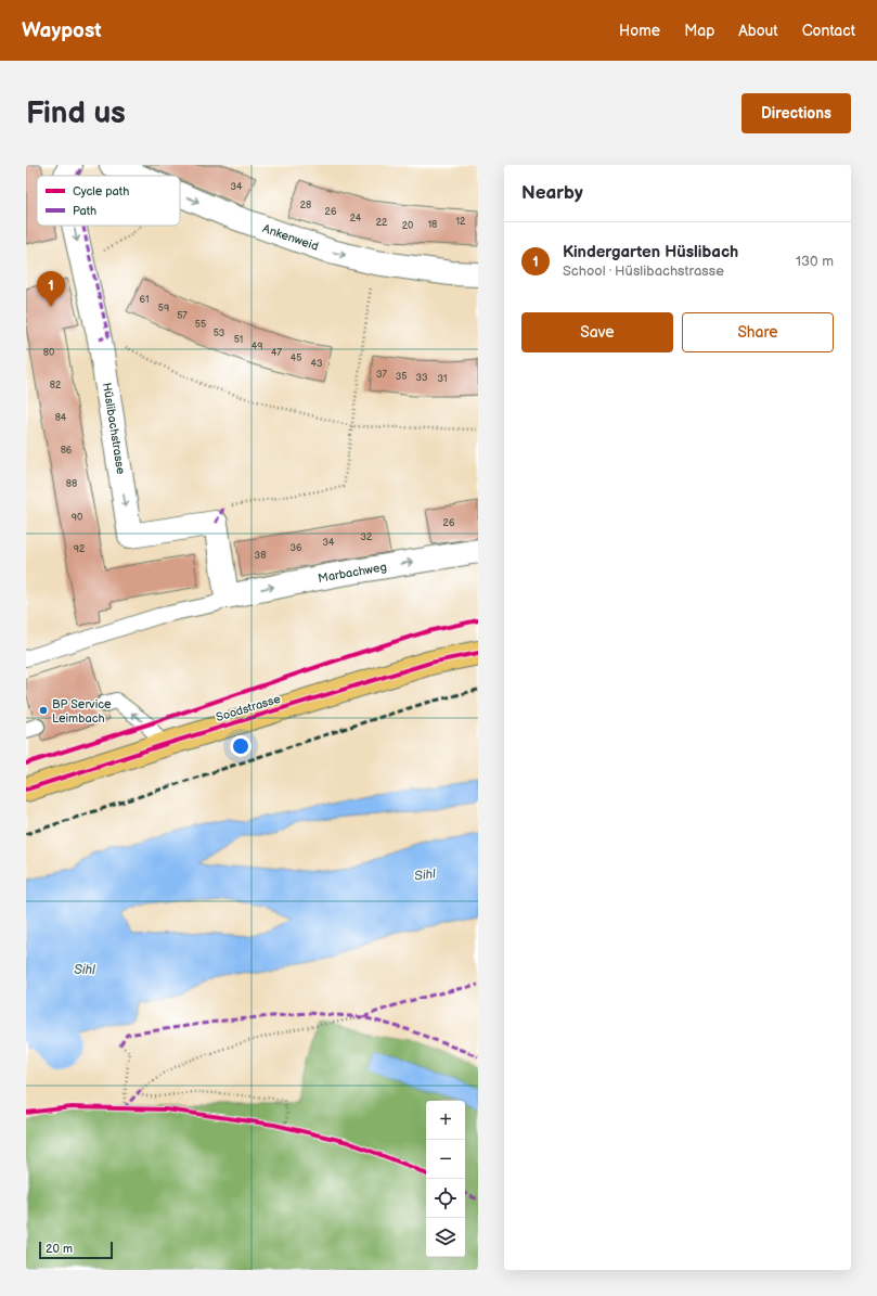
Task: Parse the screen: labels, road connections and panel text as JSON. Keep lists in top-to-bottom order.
{
  "streets": {
    "main road": ["Soodstrasse"],
    "street": ["Ankenweid", "Hüslibachstrasse", "Marbachweg"]
  },
  "crossings": [
    ["Hüslibachstrasse", "Marbachweg"]
  ],
  "one_way": ["Ankenweid", "Hüslibachstrasse", "Marbachweg"],
  "water": ["Sihl"],
  "places": ["BP Service Leimbach"],
  "house_numbers": [
    "34",
    "28",
    "26",
    "24",
    "12",
    "22",
    "18",
    "20",
    "61",
    "59",
    "57",
    "55",
    "53",
    "51",
    "49",
    "80",
    "47",
    "45",
    "43",
    "37",
    "35",
    "33",
    "31",
    "82",
    "84",
    "86",
    "88",
    "90",
    "26",
    "32",
    "34",
    "36",
    "92",
    "38"
  ],
  "legend": ["Cycle path", "Path"],
  "scale_bar": "20 m",
  "page": {
    "header": "Waypost",
    "nav": [
      "Home",
      "Map",
      "About",
      "Contact"
    ],
    "buttons": [
      "Directions",
      ["Save", "Share"]
    ],
    "title": "Find us",
    "heading": "Nearby",
    "list": [
      {
        "mark": "1",
        "name": "Kindergarten Hüslibach",
        "note": "School · Hüslibachstrasse",
        "value": "130 m"
      }
    ],
    "pins": "1",
    "map_buttons": ["+", "−"],
    "scale": "20 m"
  }
}
